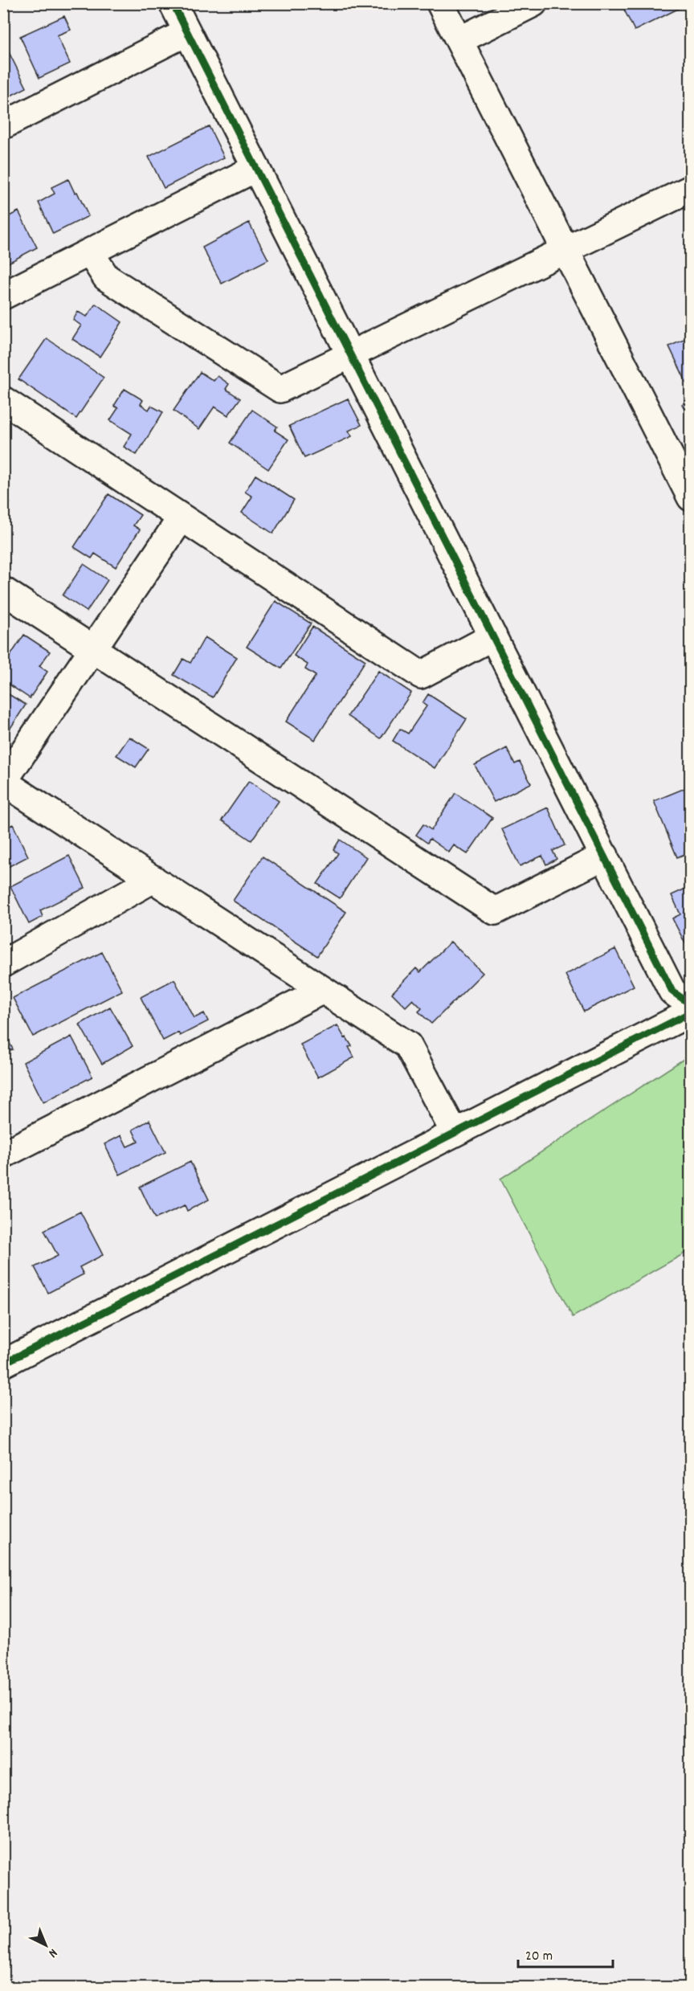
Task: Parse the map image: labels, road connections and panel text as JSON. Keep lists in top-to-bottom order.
{
  "scale_bar": "20 m",
  "north": "bottom right"
}
